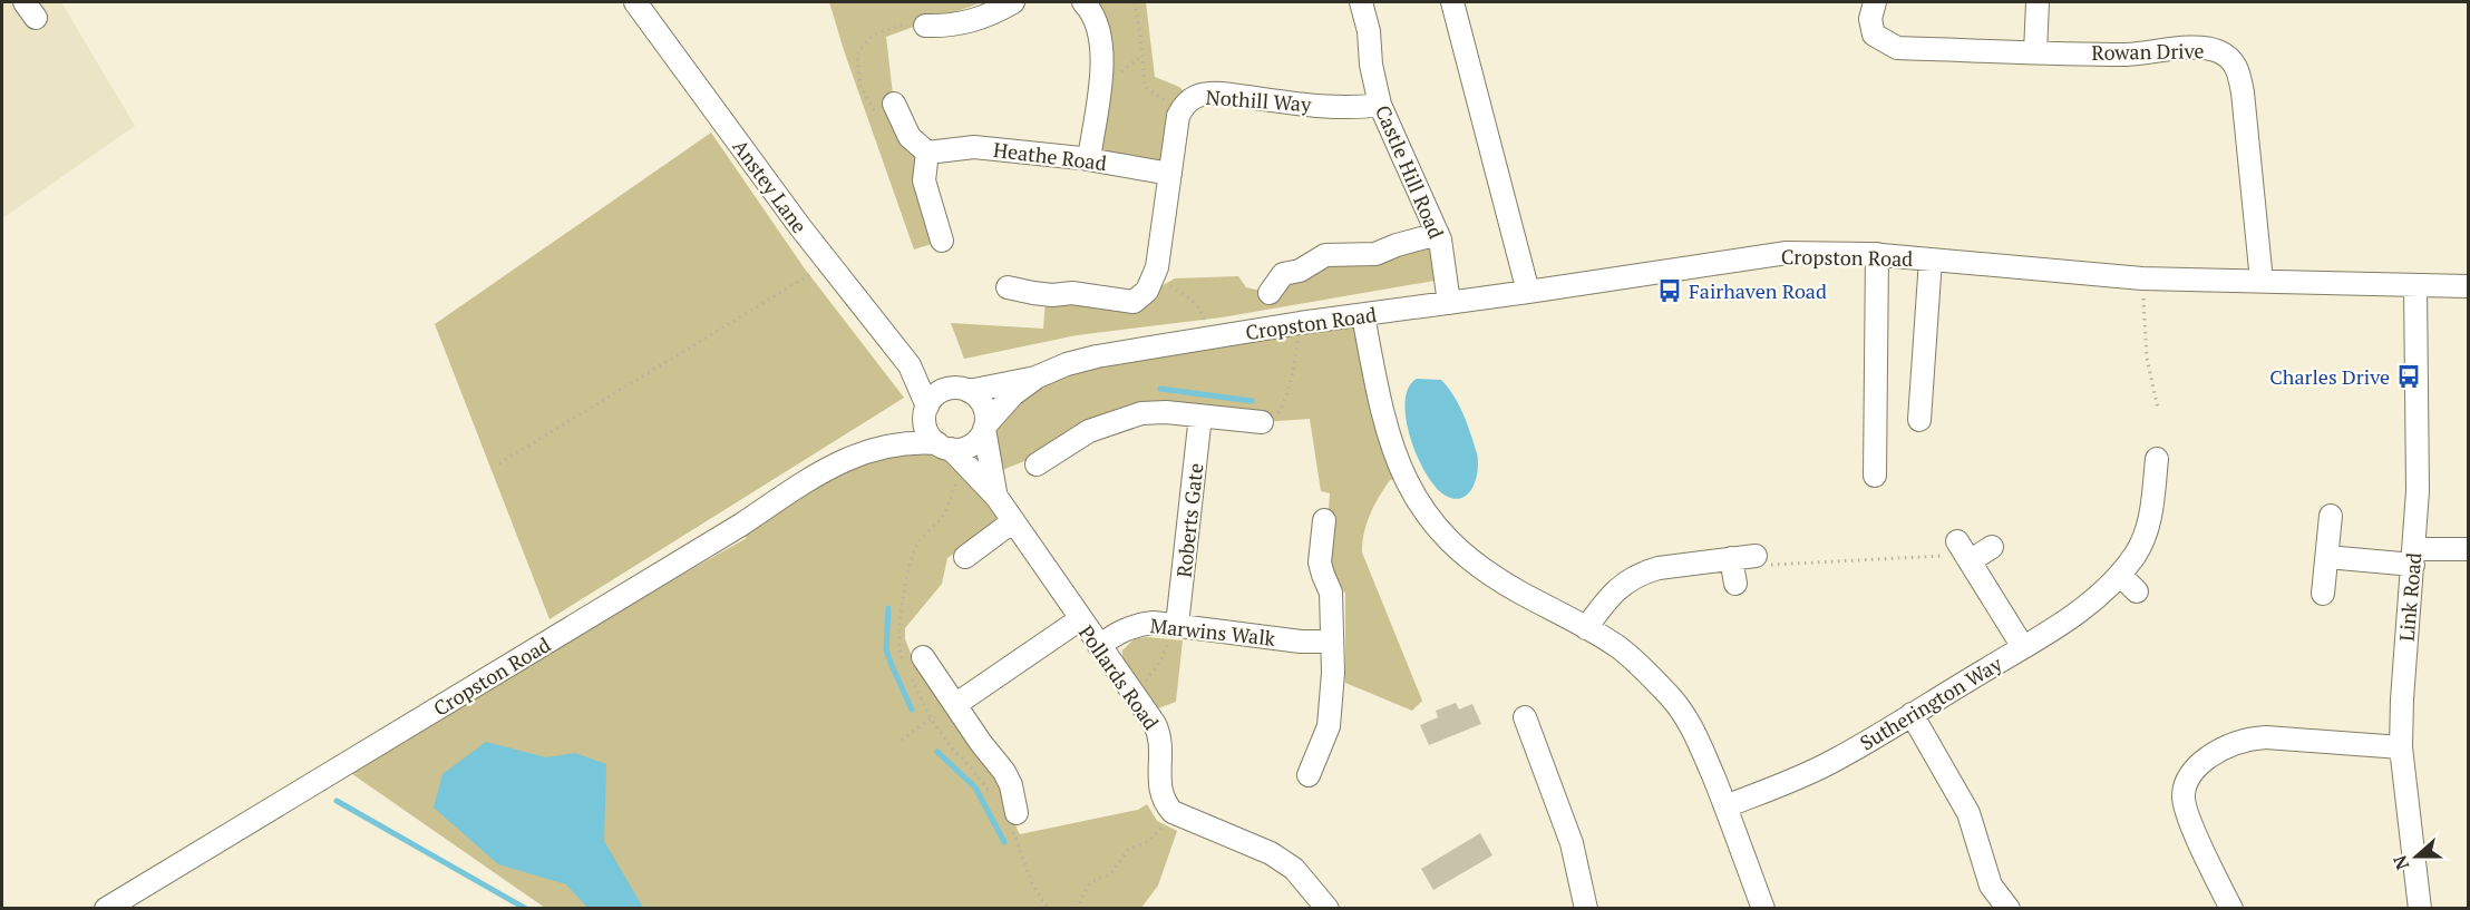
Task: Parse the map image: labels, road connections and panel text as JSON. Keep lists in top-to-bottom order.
{
  "streets": {
    "street": [
      "Rowan Drive",
      "Nothill Way",
      "Heathe Road",
      "Castle Hill Road",
      "Anstey Lane",
      "Cropston Road",
      "Roberts Gate",
      "Link Road",
      "Marwins Walk",
      "Pollards Road",
      "Sutherington Way"
    ]
  },
  "crossings": [
    ["Rowan Drive", "Cropston Road"],
    ["Nothill Way", "Heathe Road"],
    ["Nothill Way", "Castle Hill Road"],
    ["Castle Hill Road", "Cropston Road"],
    ["Anstey Lane", "Cropston Road"],
    ["Anstey Lane", "Pollards Road"],
    ["Cropston Road", "Link Road"],
    ["Cropston Road", "Pollards Road"],
    ["Roberts Gate", "Marwins Walk"],
    ["Marwins Walk", "Pollards Road"]
  ],
  "places": {
    "bus stop": ["Fairhaven Road", "Charles Drive"]
  },
  "north": "left"
}
